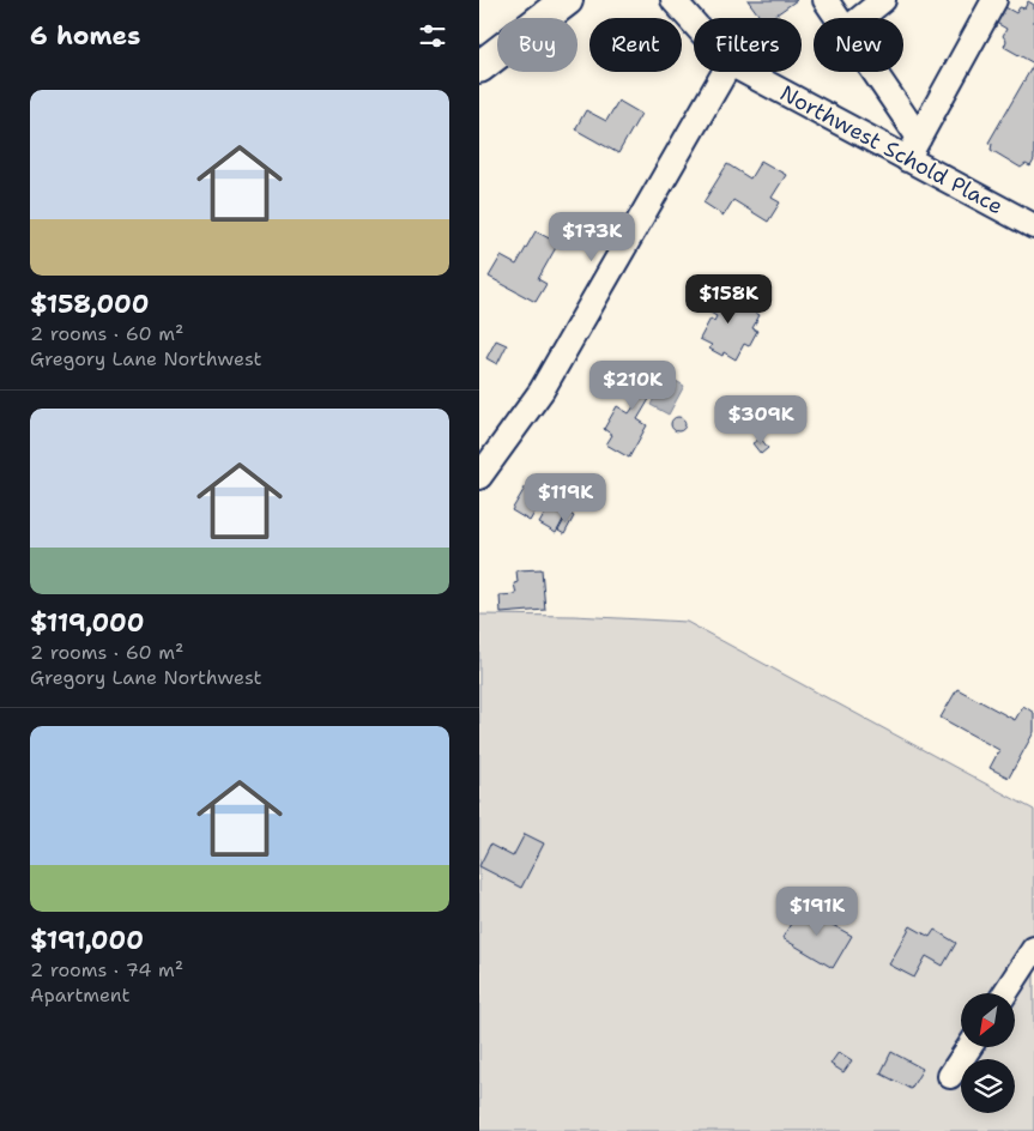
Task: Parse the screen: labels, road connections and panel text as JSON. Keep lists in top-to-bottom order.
{
  "streets": {
    "street": ["Northwest Schold Place"]
  },
  "north": "bottom left",
  "page": {
    "heading": "6 homes",
    "chip": [
      "Buy",
      "Rent",
      "Filters",
      "New"
    ],
    "list": [
      {
        "name": "$158,000",
        "note": "2 rooms · 60 m² · Gregory Lane Northwest"
      },
      {
        "name": "$119,000",
        "note": "2 rooms · 60 m² · Gregory Lane Northwest"
      },
      {
        "name": "$191,000",
        "note": "2 rooms · 74 m² · Apartment"
      }
    ],
    "price": [
      "$173K",
      "$158K",
      "$210K",
      "$309K",
      "$119K",
      "$191K"
    ]
  }
}
